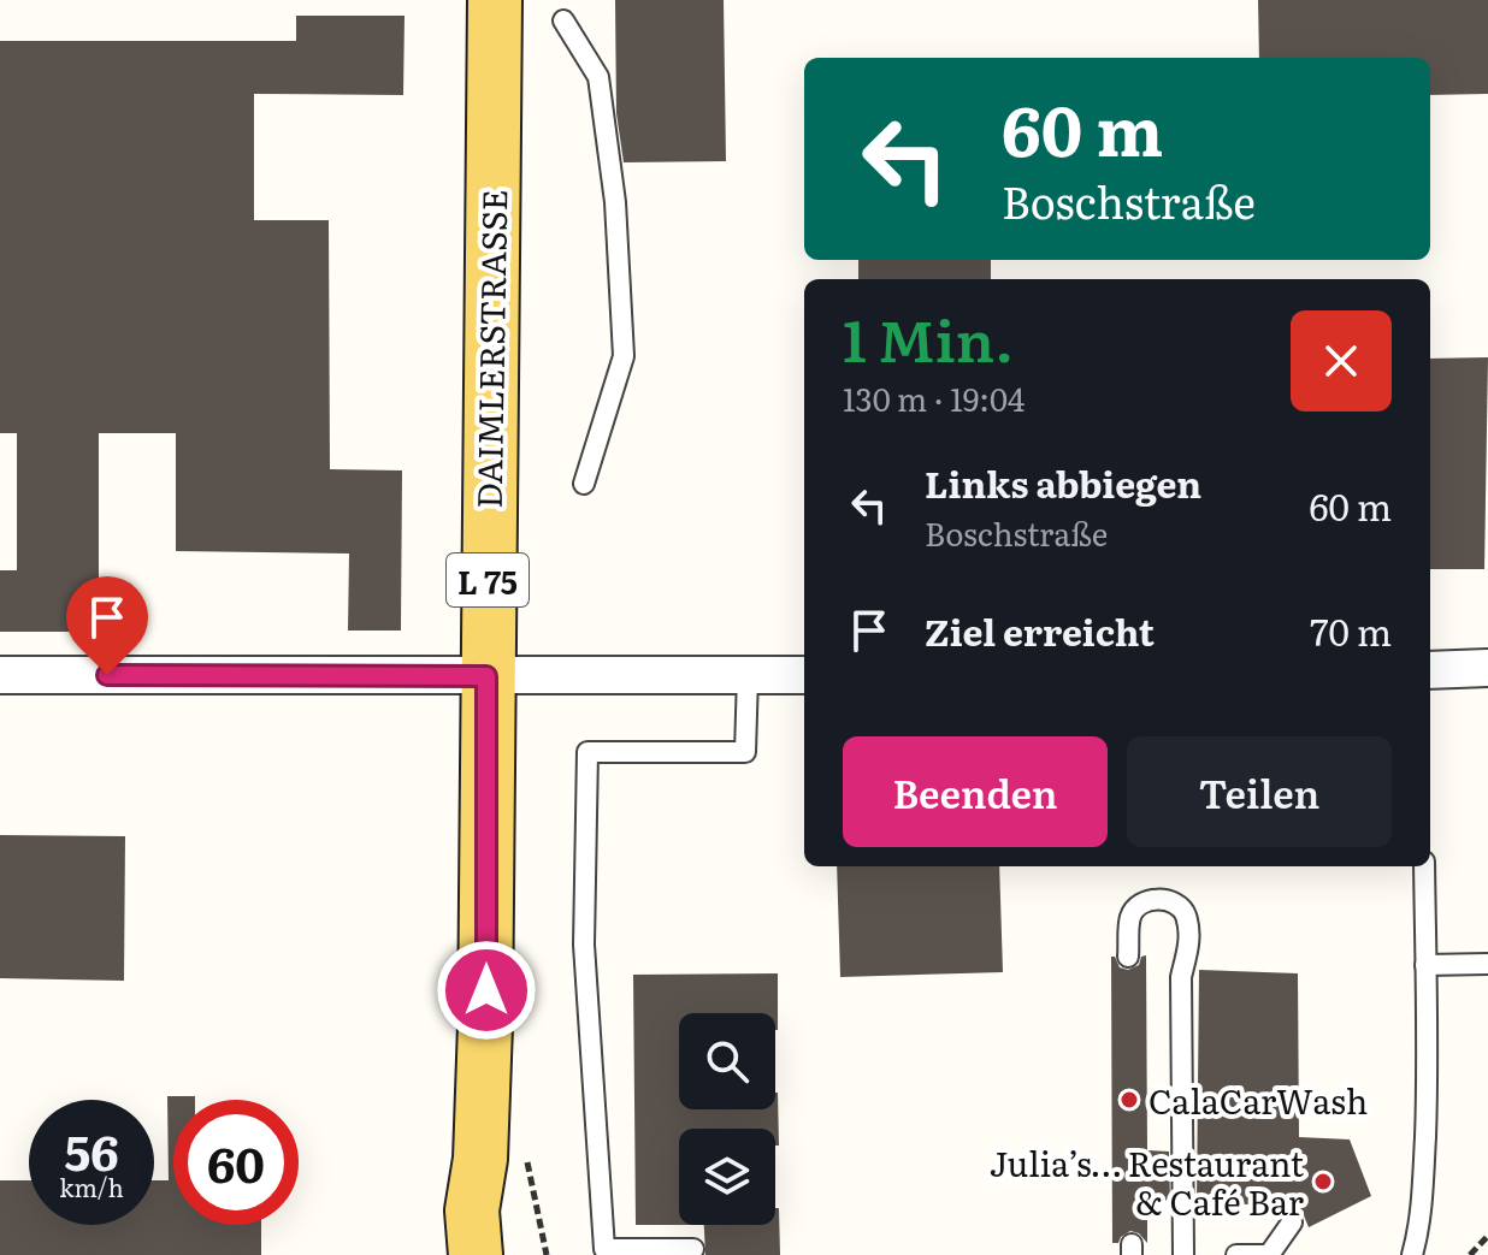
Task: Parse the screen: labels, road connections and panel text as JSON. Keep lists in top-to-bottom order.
{
  "streets": {
    "main road": ["DAIMLERSTRASSE", "L 75"]
  },
  "places": ["CalaCarWash", "Julia’s… Restaurant & Café Bar"],
  "page": {
    "turn": ["60 m", "Boschstraße"],
    "heading": ["1 Min.", "130 m · 19:04"],
    "list": [
      {
        "name": "Links abbiegen",
        "note": "Boschstraße",
        "value": "60 m"
      },
      {
        "name": "Ziel erreicht",
        "value": "70 m"
      }
    ],
    "buttons": ["Beenden", "Teilen"],
    "speed": "56 km/h",
    "limit": "60"
  }
}
